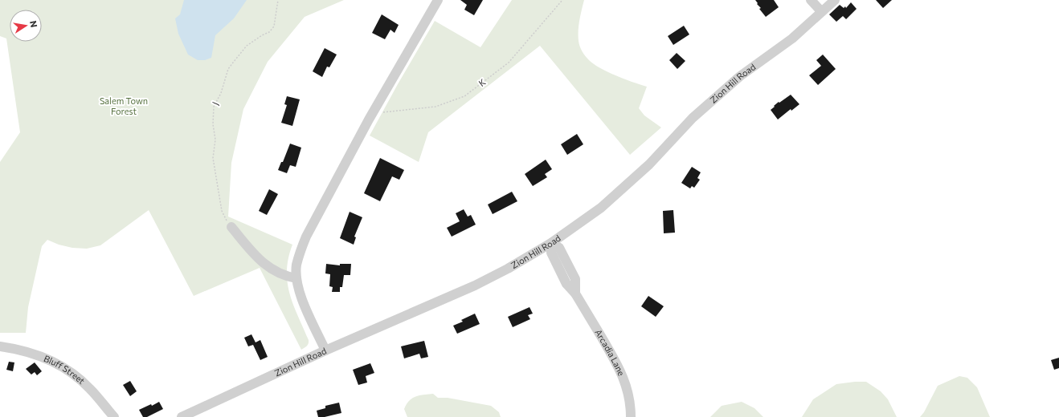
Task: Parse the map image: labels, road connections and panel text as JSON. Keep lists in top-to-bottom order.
{
  "streets": {
    "street": ["Zion Hill Road", "Arcadia Lane", "Bluff Street"],
    "path": ["K", "J"]
  },
  "crossings": [
    ["Zion Hill Road", "Arcadia Lane"]
  ],
  "parks": ["Salem Town Forest"],
  "north": "right"
}
